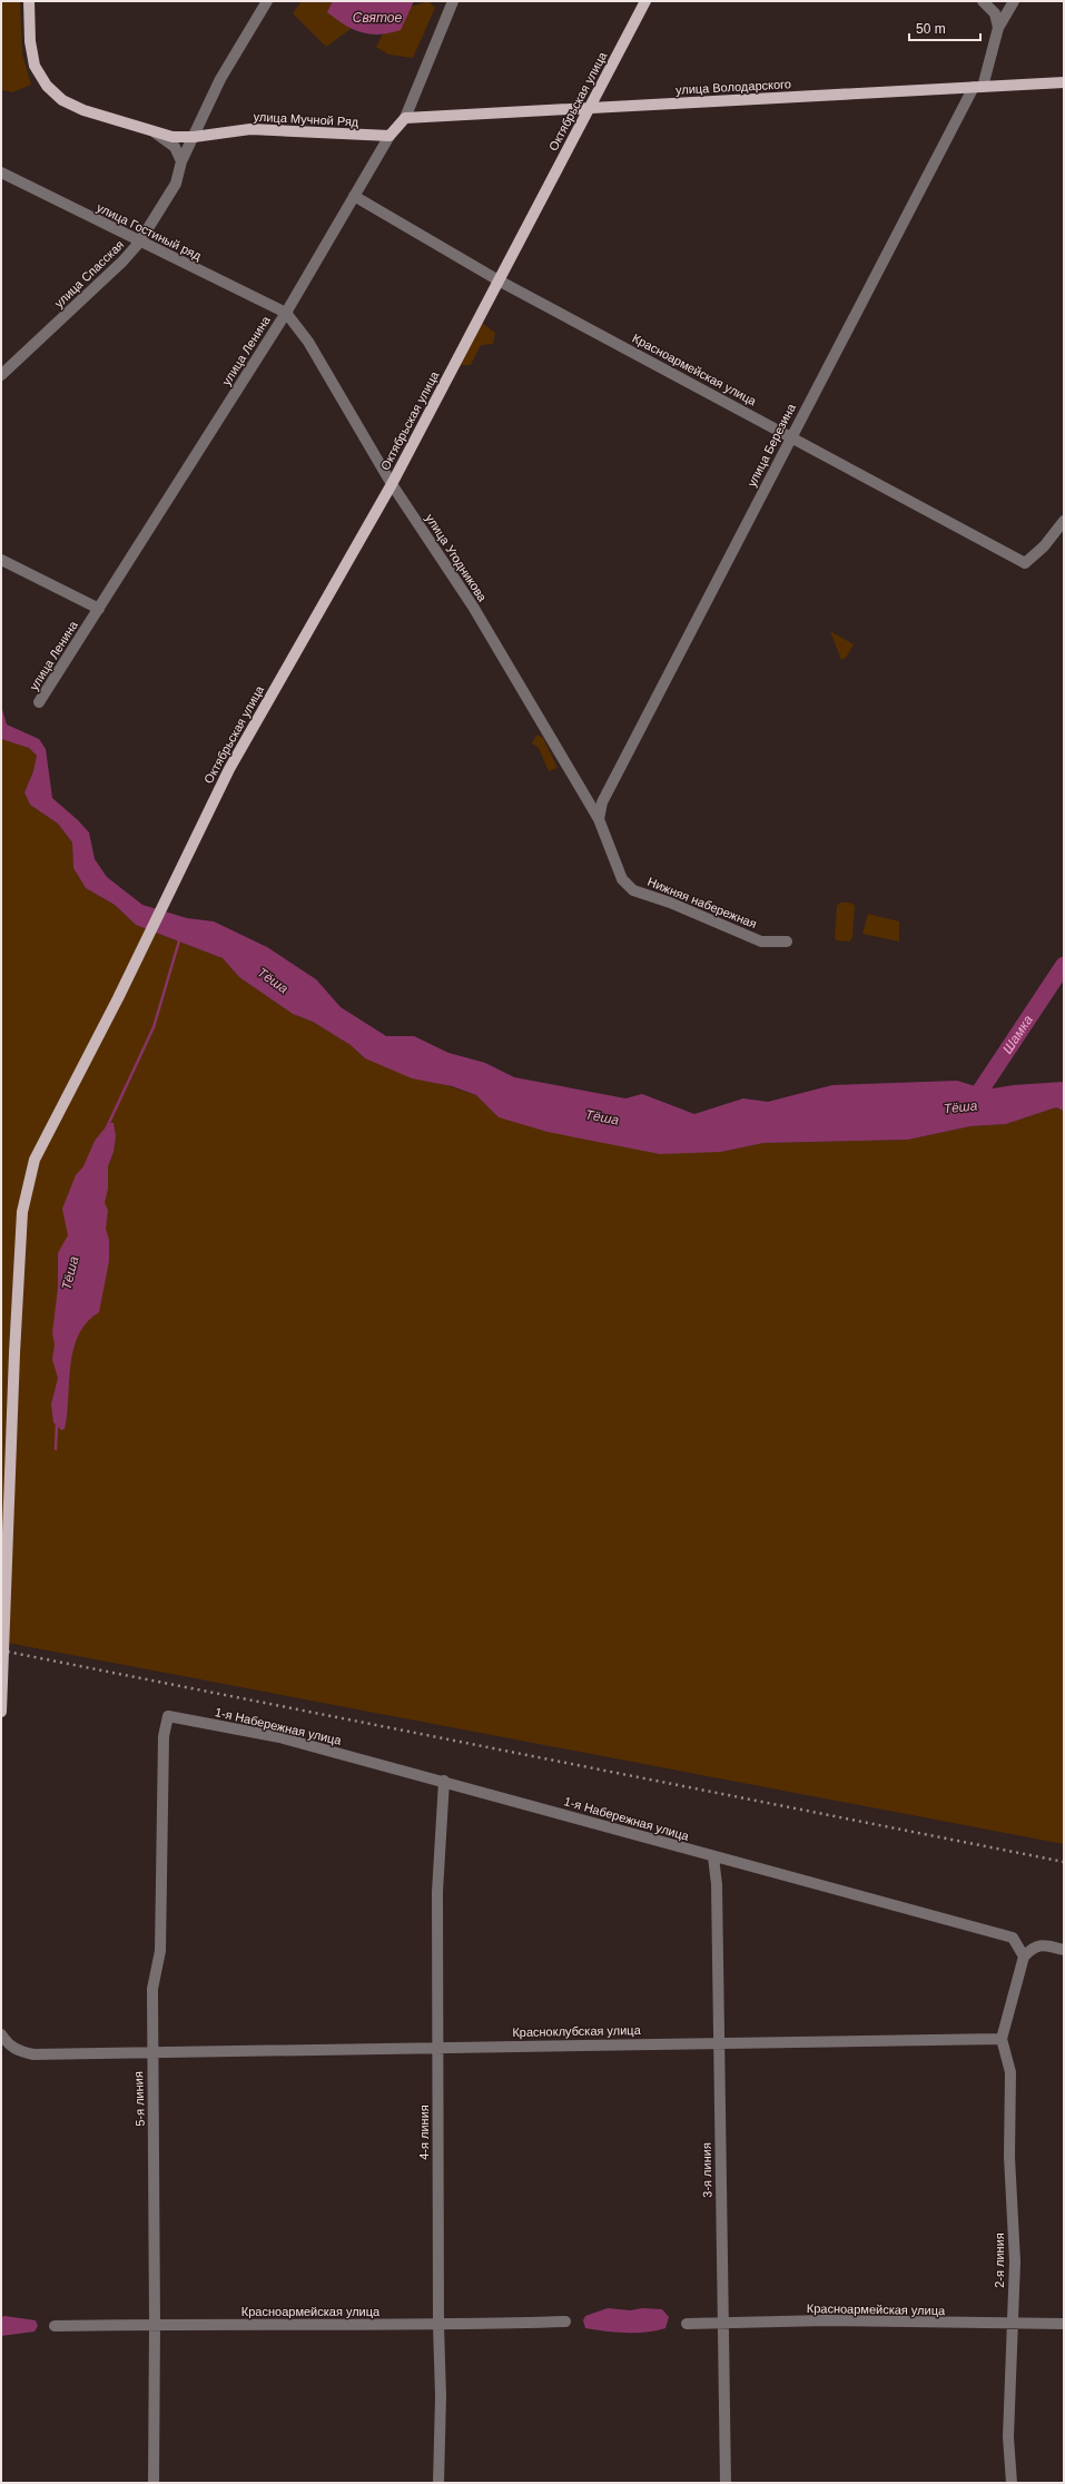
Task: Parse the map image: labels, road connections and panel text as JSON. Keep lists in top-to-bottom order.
{
  "streets": {
    "main road": [
      "улица Володарского",
      "Октябрьская улица",
      "улица Мучной Ряд",
      "улица Ленина"
    ],
    "street": [
      "улица Гостиный ряд",
      "улица Спасская",
      "Красноармейская улица",
      "улица Березина",
      "улица Угодникова",
      "Нижняя набережная",
      "1-я Набережная улица",
      "Красноклубская улица",
      "5-я линия",
      "4-я линия",
      "3-я линия",
      "2-я линия"
    ]
  },
  "crossings": [
    ["улица Володарского", "Октябрьская улица"],
    ["улица Володарского", "улица Ленина"],
    ["улица Володарского", "улица Березина"],
    ["Октябрьская улица", "Красноармейская улица"],
    ["Октябрьская улица", "улица Угодникова"],
    ["улица Мучной Ряд", "улица Спасская"],
    ["улица Мучной Ряд", "улица Ленина"],
    ["улица Гостиный ряд", "улица Спасская"],
    ["улица Гостиный ряд", "улица Ленина"],
    ["улица Гостиный ряд", "улица Угодникова"],
    ["улица Ленина", "Красноармейская улица"],
    ["улица Ленина", "улица Угодникова"],
    ["Красноармейская улица", "улица Березина"],
    ["Красноармейская улица", "5-я линия"],
    ["Красноармейская улица", "4-я линия"],
    ["Красноармейская улица", "3-я линия"],
    ["Красноармейская улица", "2-я линия"],
    ["улица Березина", "улица Угодникова"],
    ["улица Березина", "Нижняя набережная"],
    ["улица Угодникова", "Нижняя набережная"],
    ["1-я Набережная улица", "5-я линия"],
    ["1-я Набережная улица", "4-я линия"],
    ["1-я Набережная улица", "3-я линия"],
    ["Красноклубская улица", "5-я линия"],
    ["Красноклубская улица", "4-я линия"],
    ["Красноклубская улица", "3-я линия"],
    ["Красноклубская улица", "2-я линия"]
  ],
  "water": ["Святое", "Тёша", "Шамка"],
  "scale_bar": "50 m"
}
